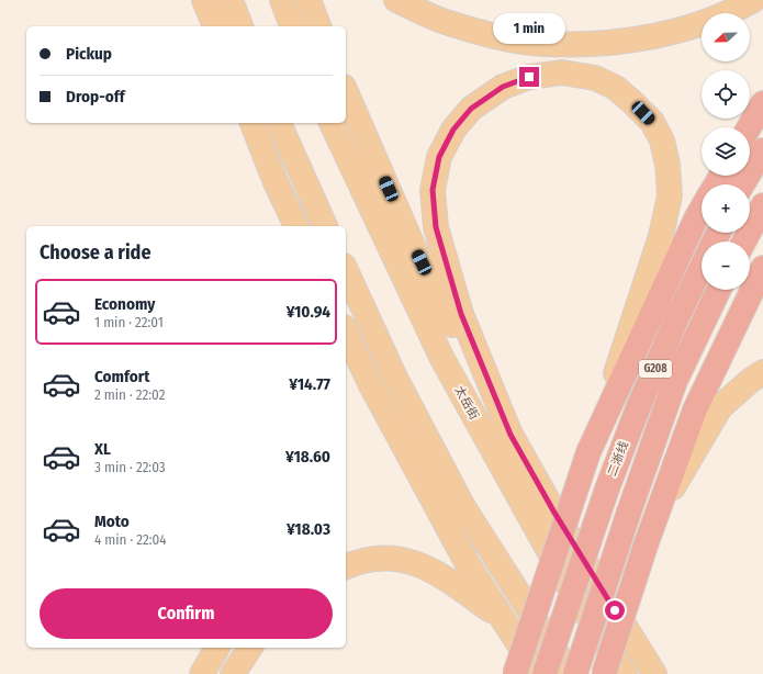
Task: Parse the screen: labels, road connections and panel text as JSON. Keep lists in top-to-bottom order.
{
  "streets": {
    "highway": ["G208", "二淅线"],
    "main road": ["太岳街"]
  },
  "north": "left",
  "page": {
    "map_buttons": ["+", "−"],
    "bubble": "1 min",
    "banner": ["Pickup", "Drop-off"],
    "heading": "Choose a ride",
    "list": [
      {
        "name": "Economy",
        "note": "1 min · 22:01",
        "value": "¥10.94"
      },
      {
        "name": "Comfort",
        "note": "2 min · 22:02",
        "value": "¥14.77"
      },
      {
        "name": "XL",
        "note": "3 min · 22:03",
        "value": "¥18.60"
      },
      {
        "name": "Moto",
        "note": "4 min · 22:04",
        "value": "¥18.03"
      }
    ],
    "buttons": "Confirm"
  }
}
